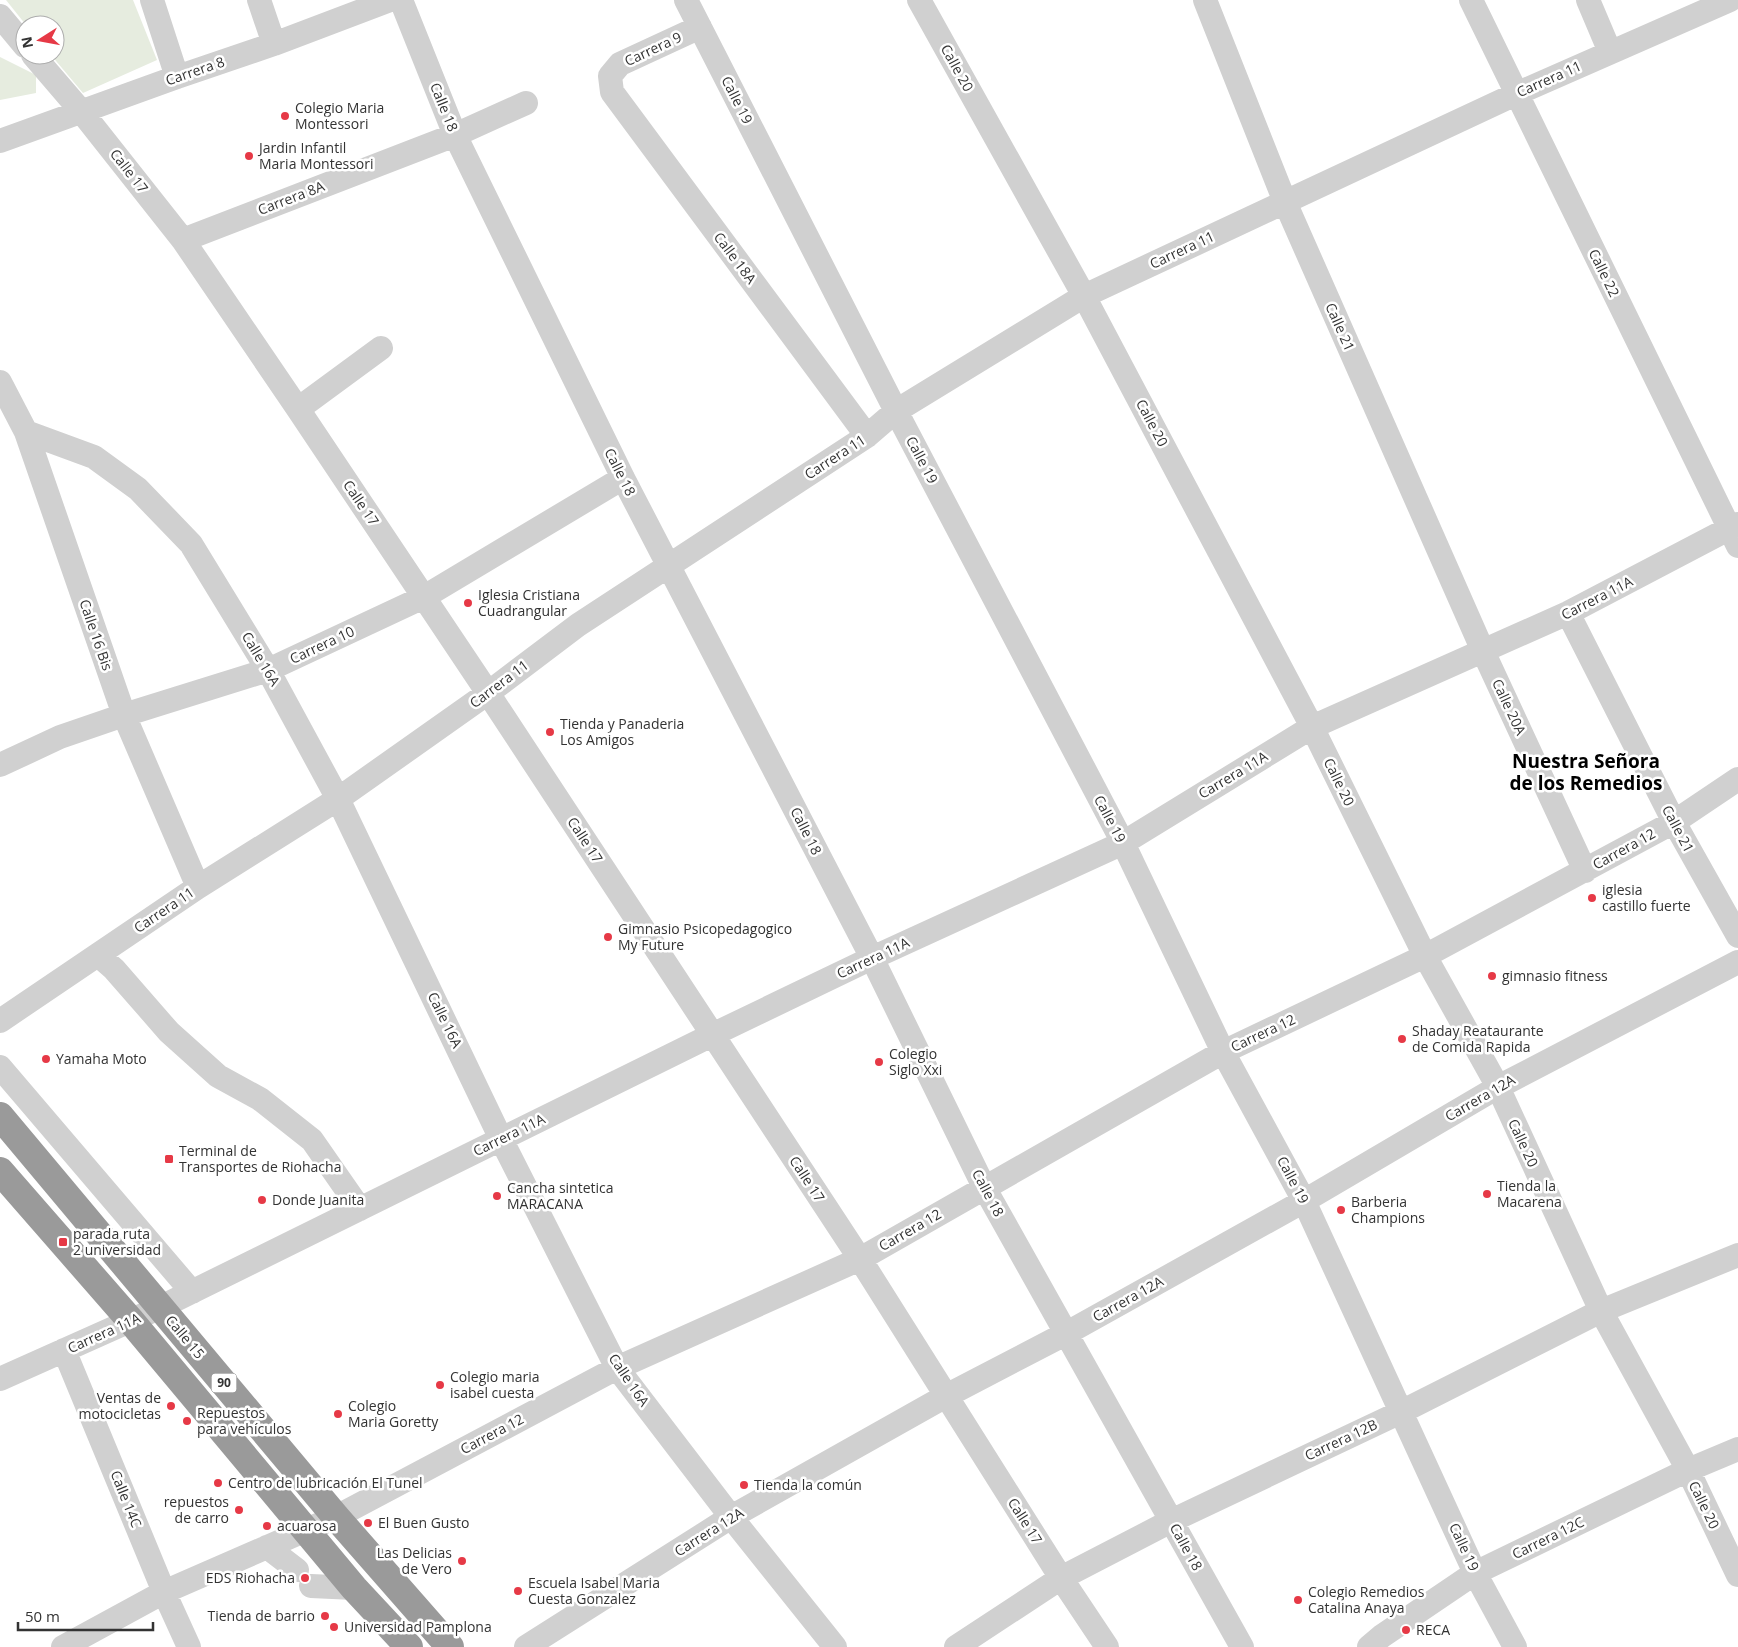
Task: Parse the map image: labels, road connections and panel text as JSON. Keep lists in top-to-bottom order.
{
  "streets": {
    "highway": ["Calle 15", "90"],
    "street": [
      "Carrera 9",
      "Calle 20",
      "Carrera 8",
      "Carrera 11",
      "Calle 19",
      "Calle 18",
      "Calle 17",
      "Carrera 8A",
      "Calle 18A",
      "Calle 22",
      "Calle 21",
      "Carrera 11A",
      "Calle 16 Bis",
      "Carrera 10",
      "Calle 16A",
      "Calle 20A",
      "Carrera 12",
      "Carrera 12A",
      "Carrera 12B",
      "Calle 14C",
      "Carrera 12C"
    ]
  },
  "crossings": [
    ["Carrera 9", "Calle 19"],
    ["Carrera 9", "Calle 18A"],
    ["Calle 20", "Carrera 11"],
    ["Calle 20", "Carrera 11A"],
    ["Calle 20", "Carrera 12"],
    ["Calle 20", "Carrera 12A"],
    ["Calle 20", "Carrera 12B"],
    ["Calle 20", "Carrera 12C"],
    ["Carrera 8", "Calle 17"],
    ["Carrera 11", "Calle 19"],
    ["Carrera 11", "Calle 18"],
    ["Carrera 11", "Calle 17"],
    ["Carrera 11", "Calle 18A"],
    ["Carrera 11", "Calle 22"],
    ["Carrera 11", "Calle 21"],
    ["Carrera 11", "Calle 16 Bis"],
    ["Carrera 11", "Calle 16A"],
    ["Calle 19", "Carrera 11A"],
    ["Calle 19", "Carrera 12"],
    ["Calle 19", "Carrera 12A"],
    ["Calle 19", "Carrera 12B"],
    ["Calle 19", "Carrera 12C"],
    ["Calle 18", "Carrera 8A"],
    ["Calle 18", "Carrera 11A"],
    ["Calle 18", "Carrera 10"],
    ["Calle 18", "Carrera 12"],
    ["Calle 18", "Carrera 12A"],
    ["Calle 18", "Carrera 12B"],
    ["Calle 17", "Carrera 8A"],
    ["Calle 17", "Carrera 11A"],
    ["Calle 17", "Carrera 10"],
    ["Calle 17", "Carrera 12"],
    ["Calle 17", "Carrera 12A"],
    ["Calle 17", "Carrera 12B"],
    ["Calle 22", "Carrera 11A"],
    ["Calle 21", "Carrera 11A"],
    ["Calle 21", "Calle 20A"],
    ["Calle 21", "Carrera 12"],
    ["Carrera 11A", "Calle 16A"],
    ["Carrera 11A", "Calle 20A"],
    ["Carrera 11A", "Calle 15"],
    ["Carrera 11A", "90"],
    ["Carrera 11A", "Calle 14C"],
    ["Calle 16 Bis", "Carrera 10"],
    ["Calle 16 Bis", "Calle 16A"],
    ["Carrera 10", "Calle 16A"],
    ["Calle 16A", "Carrera 12"],
    ["Calle 16A", "Carrera 12A"],
    ["Calle 20A", "Carrera 12"],
    ["Carrera 12", "Calle 15"],
    ["Carrera 12", "90"],
    ["Carrera 12", "Calle 14C"]
  ],
  "districts": ["Nuestra Señora de los Remedios"],
  "places": {
    "other": [
      "Colegio Maria Montessori",
      "Jardin Infantil Maria Montessori",
      "Iglesia Cristiana Cuadrangular",
      "Tienda y Panaderia Los Amigos",
      "iglesia castillo fuerte",
      "Gimnasio Psicopedagogico My Future",
      "gimnasio fitness",
      "Shaday Reataurante de Comida Rapida",
      "Yamaha Moto",
      "Colegio Siglo Xxi",
      "Tienda la Macarena",
      "Cancha sintetica MARACANA",
      "Donde Juanita",
      "Barberia Champions",
      "Colegio maria isabel cuesta",
      "Ventas de motocicletas",
      "Colegio Maria Goretty",
      "Repuestos para vehículos",
      "Centro de lubricación El Tunel",
      "Tienda la común",
      "repuestos de carro",
      "El Buen Gusto",
      "acuarosa",
      "Las Delicias de Vero",
      "EDS Riohacha",
      "Escuela Isabel Maria Cuesta Gonzalez",
      "Colegio Remedios Catalina Anaya",
      "Tienda de barrio",
      "Universidad Pamplona",
      "RECA"
    ],
    "transit": ["Terminal de Transportes de Riohacha", "parada ruta 2 universidad"]
  },
  "scale_bar": "50 m",
  "north": "left"
}
